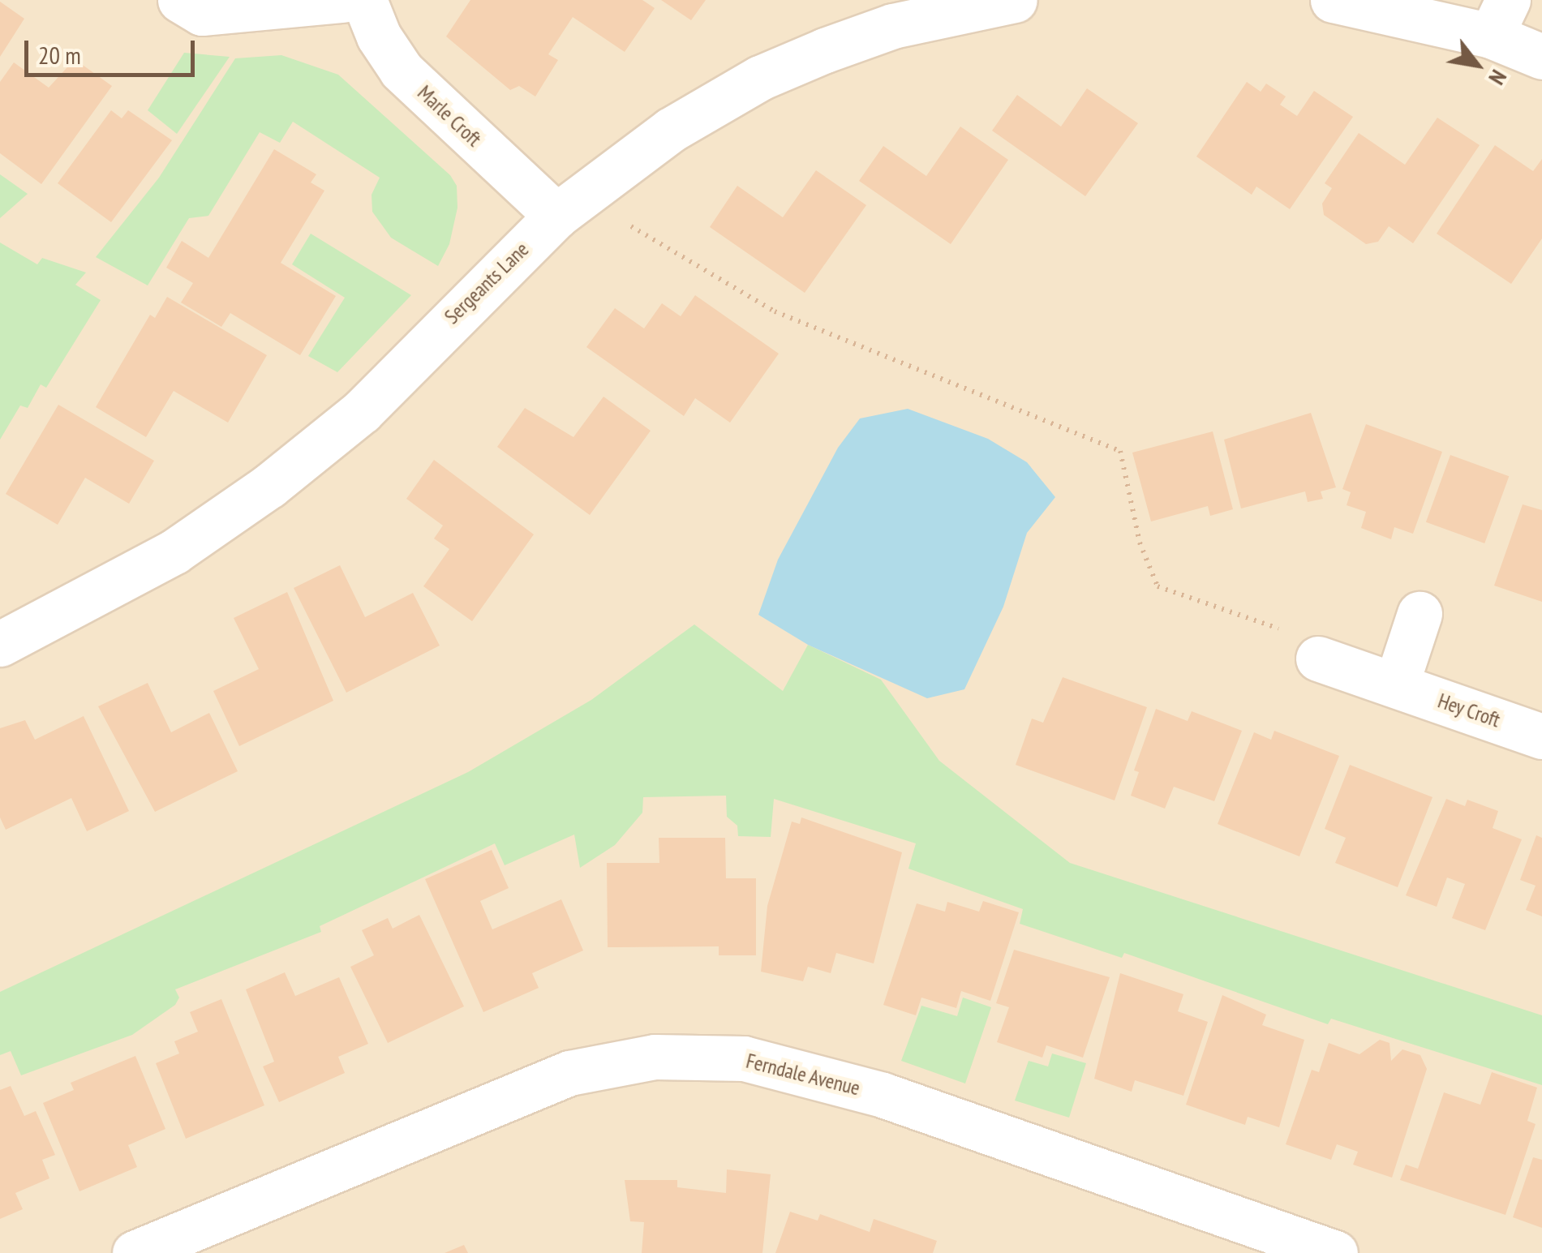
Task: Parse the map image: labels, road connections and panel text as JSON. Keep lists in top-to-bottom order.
{
  "streets": {
    "street": [
      "Marle Croft",
      "Sergeants Lane",
      "Hey Croft",
      "Ferndale Avenue"
    ]
  },
  "crossings": [
    ["Marle Croft", "Sergeants Lane"]
  ],
  "scale_bar": "20 m",
  "north": "bottom right"
}
